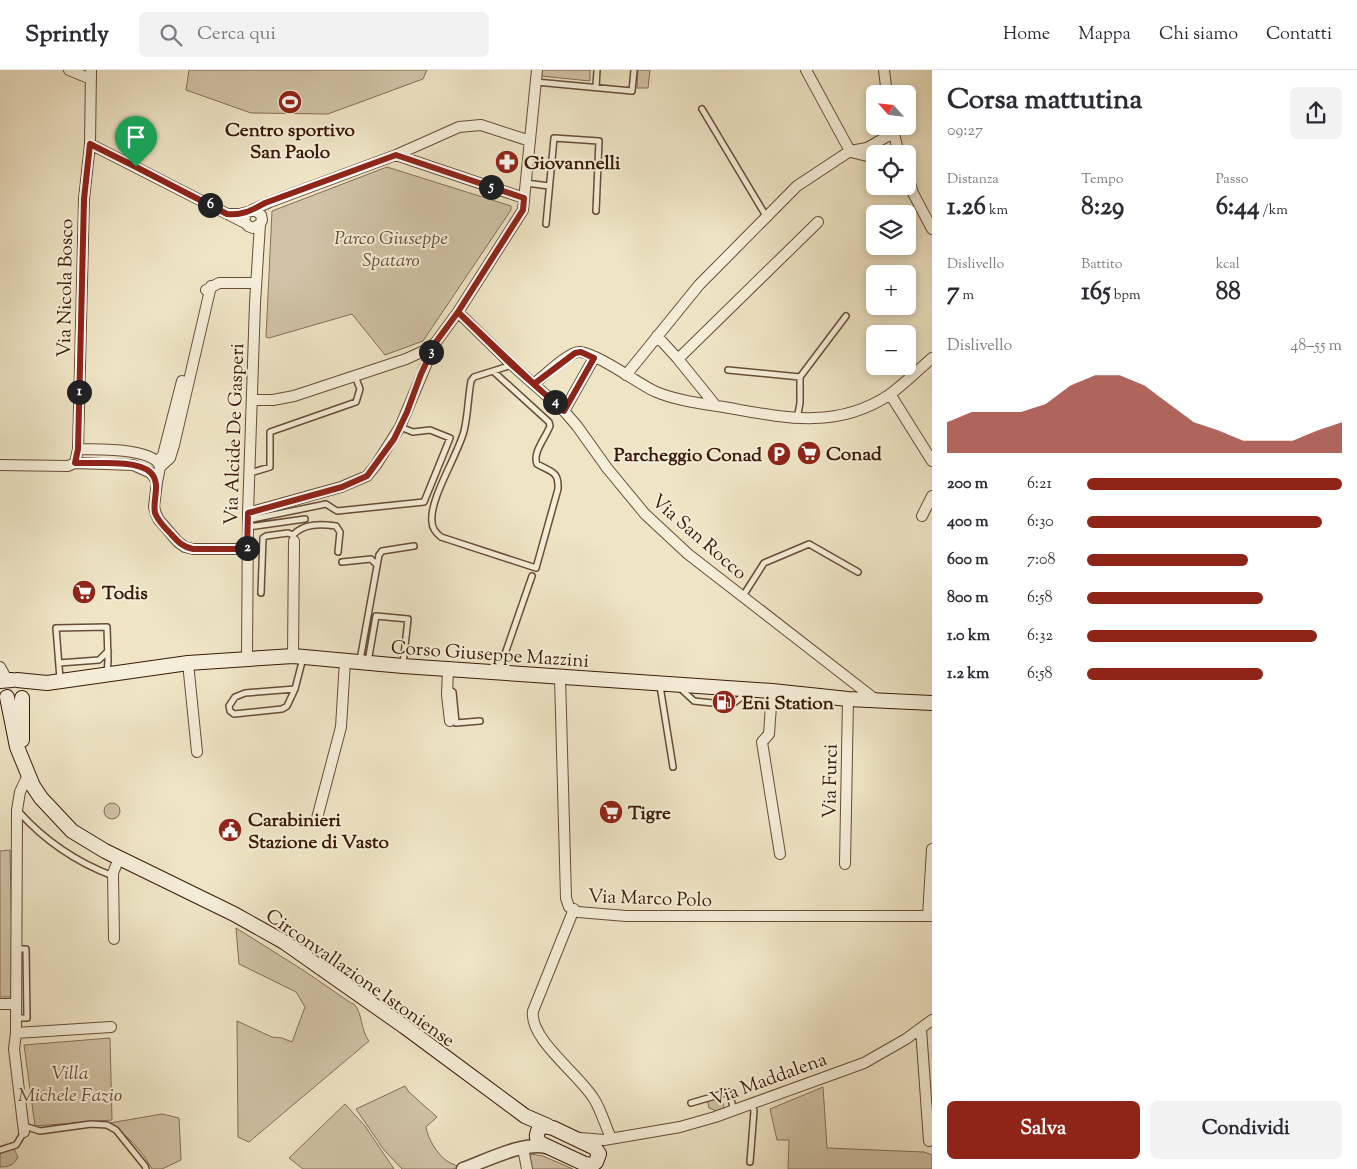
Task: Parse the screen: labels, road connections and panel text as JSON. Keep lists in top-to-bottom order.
{
  "streets": {
    "main road": ["Corso Giuseppe Mazzini", "Circonvallazione Istoniense"],
    "street": [
      "Via Nicola Bosco",
      "Via Alcide De Gasperi",
      "Via San Rocco",
      "Via Furci",
      "Via Marco Polo",
      "Via Maddalena"
    ]
  },
  "crossings": [
    ["Via Alcide De Gasperi", "Corso Giuseppe Mazzini"],
    ["Via San Rocco", "Corso Giuseppe Mazzini"],
    ["Corso Giuseppe Mazzini", "Via Furci"],
    ["Corso Giuseppe Mazzini", "Via Marco Polo"],
    ["Corso Giuseppe Mazzini", "Circonvallazione Istoniense"],
    ["Circonvallazione Istoniense", "Via Maddalena"]
  ],
  "parks": ["Parco Giuseppe Spataro", "Villa Michele Fazio"],
  "places": {
    "sports": ["Centro sportivo San Paolo"],
    "pharmacy": ["Giovannelli"],
    "supermarket": ["Conad", "Todis", "Tigre"],
    "parking": ["Parcheggio Conad"],
    "fuel station": ["Eni Station"],
    "public building": ["Carabinieri Stazione di Vasto"]
  },
  "north": "top left",
  "page": {
    "header": "Sprintly",
    "search": "Cerca qui",
    "nav": [
      "Home",
      "Mappa",
      "Chi siamo",
      "Contatti"
    ],
    "heading": ["Corsa mattutina", "09:27"],
    "map_buttons": ["+", "−"],
    "stats": [
      ["Distanza", "1.26 km"],
      ["Tempo", "8:29"],
      ["Passo", "6:44 /km"],
      ["Dislivello", "7 m"],
      ["Battito", "165 bpm"],
      ["kcal", "88"]
    ],
    "pins": [
      "5",
      "6",
      "3",
      "1",
      "4",
      "2"
    ],
    "chart": ["Dislivello", "48–55 m"],
    "list": [
      {
        "name": "200 m",
        "note": "6:21"
      },
      {
        "name": "400 m",
        "note": "6:30"
      },
      {
        "name": "600 m",
        "note": "7:08"
      },
      {
        "name": "800 m",
        "note": "6:58"
      },
      {
        "name": "1.0 km",
        "note": "6:32"
      },
      {
        "name": "1.2 km",
        "note": "6:58"
      }
    ],
    "buttons": ["Salva", "Condividi"]
  }
}
